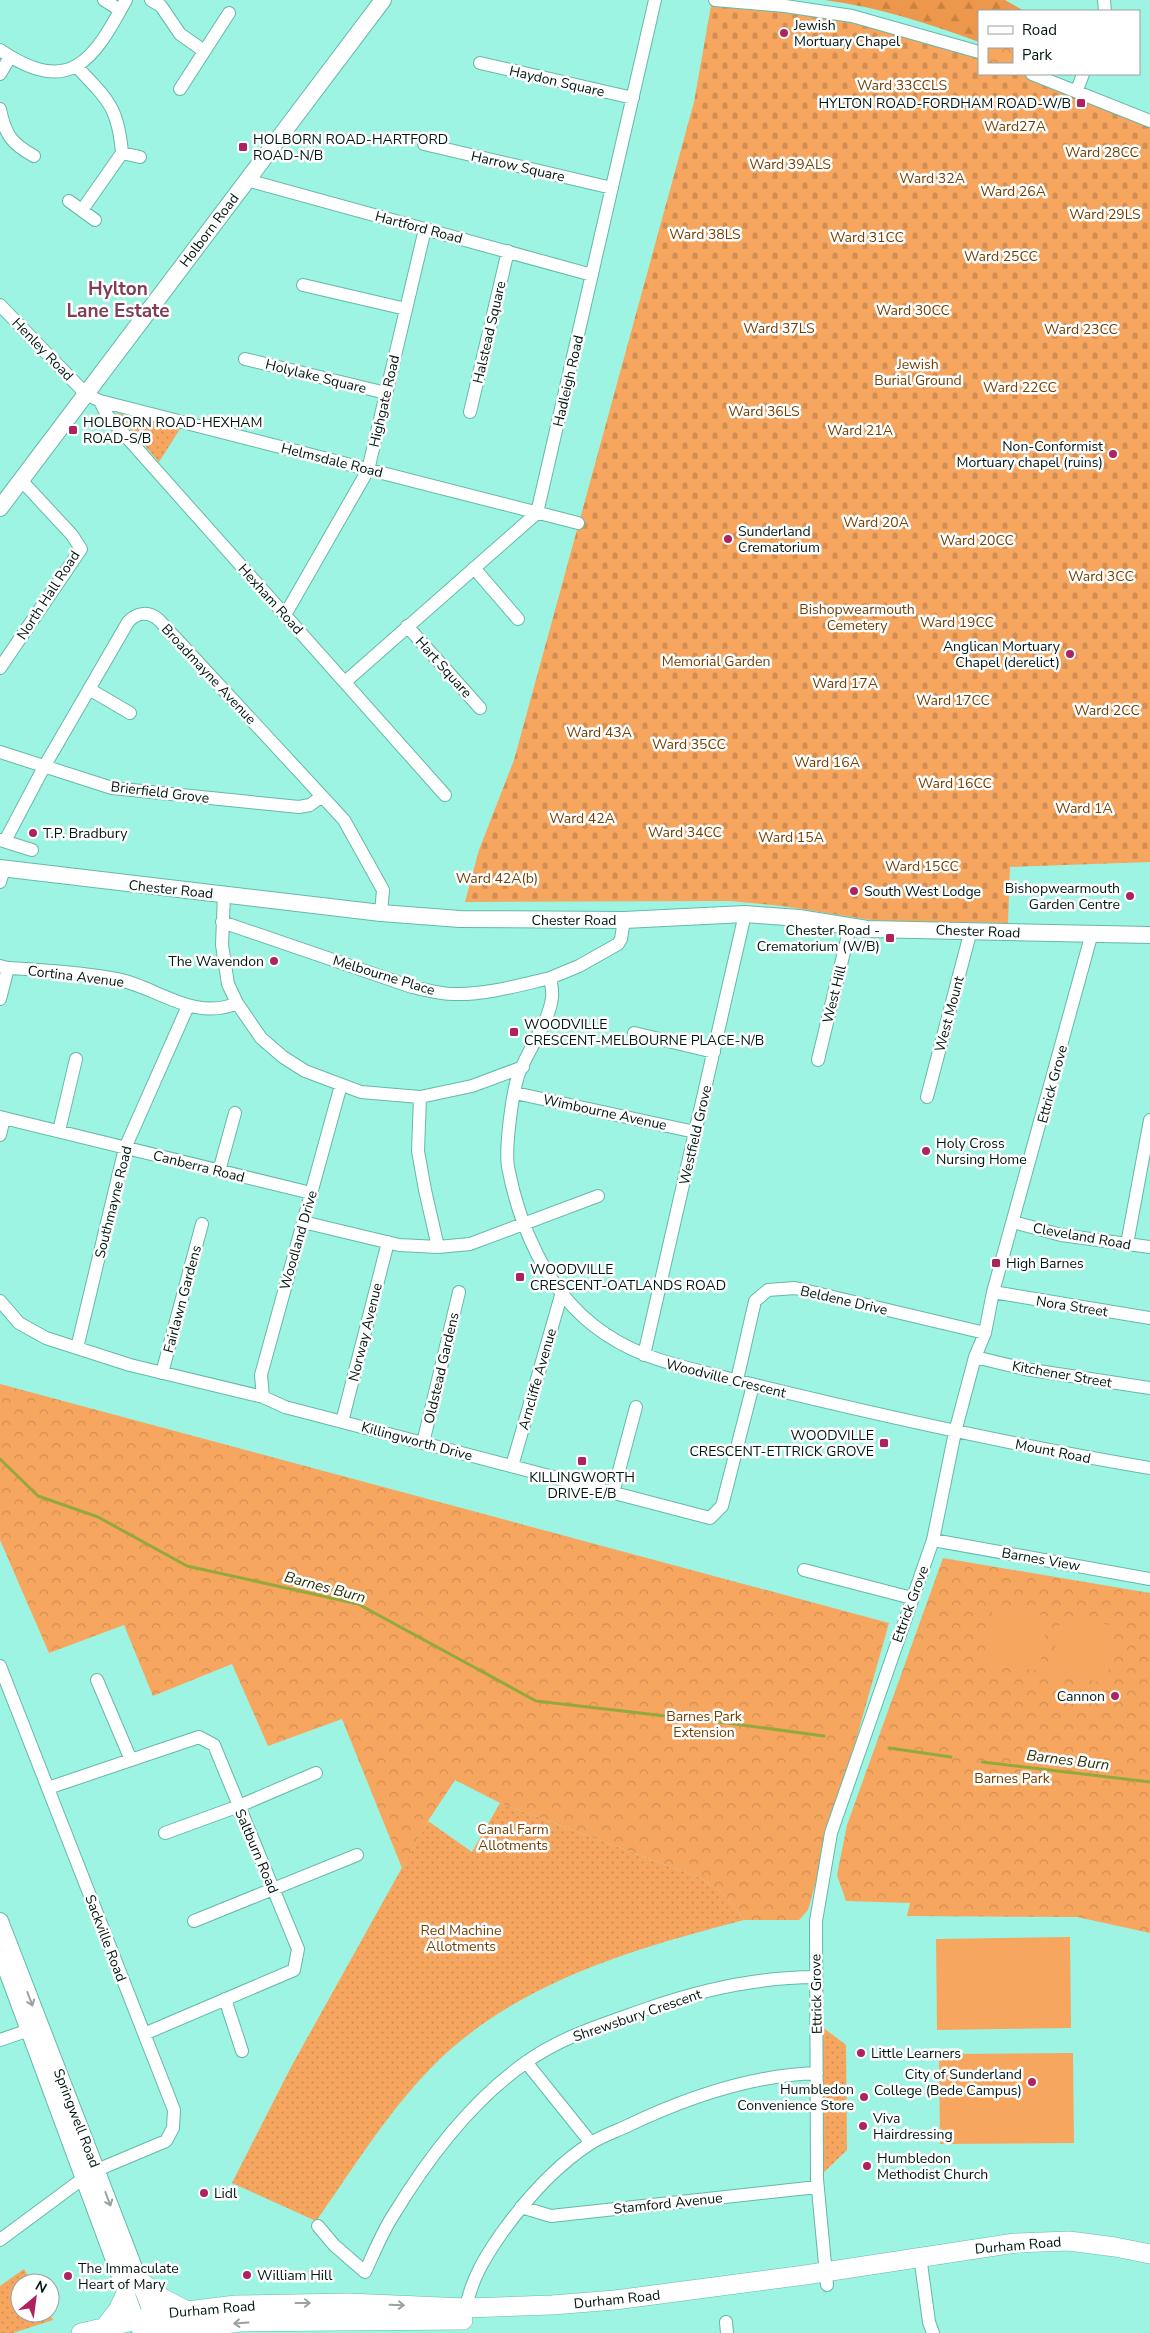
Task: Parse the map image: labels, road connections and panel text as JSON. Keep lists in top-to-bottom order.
{
  "streets": {
    "highway": ["Durham Road"],
    "main road": ["Holborn Road", "Chester Road", "Springwell Road"],
    "street": [
      "Haydon Square",
      "Harrow Square",
      "Hartford Road",
      "Halstead Square",
      "Henley Road",
      "Holylake Square",
      "Hadleigh Road",
      "Highgate Road",
      "Helmsdale Road",
      "North Hall Road",
      "Hexham Road",
      "Hart Square",
      "Broadmayne Avenue",
      "Brierfield Grove",
      "Melbourne Place",
      "Cortina Avenue",
      "West Hill",
      "West Mount",
      "Ettrick Grove",
      "Wimbourne Avenue",
      "Westfield Grove",
      "Canberra Road",
      "Southmayne Road",
      "Cleveland Road",
      "Woodland Drive",
      "Fairlawn Gardens",
      "Beldene Drive",
      "Nora Street",
      "Norway Avenue",
      "Oldstead Gardens",
      "Kitchener Street",
      "Woodville Crescent",
      "Arncliffe Avenue",
      "Killingworth Drive",
      "Mount Road",
      "Barnes View",
      "Saltburn Road",
      "Sackville Road",
      "Shrewsbury Crescent",
      "Stamford Avenue"
    ]
  },
  "crossings": [
    ["Haydon Square", "Hadleigh Road"],
    ["Harrow Square", "Hadleigh Road"],
    ["Hartford Road", "Holborn Road"],
    ["Hartford Road", "Halstead Square"],
    ["Hartford Road", "Hadleigh Road"],
    ["Hartford Road", "Highgate Road"],
    ["Holborn Road", "Henley Road"],
    ["Holborn Road", "Helmsdale Road"],
    ["Holborn Road", "North Hall Road"],
    ["Holborn Road", "Hexham Road"],
    ["Henley Road", "Helmsdale Road"],
    ["Henley Road", "Hexham Road"],
    ["Holylake Square", "Highgate Road"],
    ["Hadleigh Road", "Helmsdale Road"],
    ["Highgate Road", "Helmsdale Road"],
    ["Highgate Road", "Hexham Road"],
    ["Helmsdale Road", "Hexham Road"],
    ["Broadmayne Avenue", "Brierfield Grove"],
    ["Broadmayne Avenue", "Chester Road"],
    ["Chester Road", "West Hill"],
    ["Chester Road", "West Mount"],
    ["Chester Road", "Ettrick Grove"],
    ["Chester Road", "Westfield Grove"],
    ["Melbourne Place", "Woodville Crescent"],
    ["Cortina Avenue", "Southmayne Road"],
    ["Ettrick Grove", "Cleveland Road"],
    ["Ettrick Grove", "Beldene Drive"],
    ["Ettrick Grove", "Nora Street"],
    ["Ettrick Grove", "Kitchener Street"],
    ["Ettrick Grove", "Woodville Crescent"],
    ["Ettrick Grove", "Mount Road"],
    ["Ettrick Grove", "Barnes View"],
    ["Ettrick Grove", "Shrewsbury Crescent"],
    ["Ettrick Grove", "Stamford Avenue"],
    ["Ettrick Grove", "Durham Road"],
    ["Wimbourne Avenue", "Westfield Grove"],
    ["Wimbourne Avenue", "Woodville Crescent"],
    ["Westfield Grove", "Woodville Crescent"],
    ["Canberra Road", "Southmayne Road"],
    ["Canberra Road", "Woodland Drive"],
    ["Southmayne Road", "Killingworth Drive"],
    ["Woodland Drive", "Killingworth Drive"],
    ["Fairlawn Gardens", "Killingworth Drive"],
    ["Beldene Drive", "Woodville Crescent"],
    ["Norway Avenue", "Killingworth Drive"],
    ["Oldstead Gardens", "Killingworth Drive"],
    ["Woodville Crescent", "Arncliffe Avenue"],
    ["Woodville Crescent", "Killingworth Drive"],
    ["Woodville Crescent", "Mount Road"],
    ["Arncliffe Avenue", "Killingworth Drive"],
    ["Saltburn Road", "Sackville Road"],
    ["Sackville Road", "Springwell Road"],
    ["Springwell Road", "Durham Road"]
  ],
  "districts": ["Hylton Lane Estate"],
  "water": ["Barnes Burn"],
  "parks": [
    "Ward 33CCLS",
    "Ward27A",
    "Ward 28CC",
    "Ward 39ALS",
    "Ward 32A",
    "Ward 26A",
    "Ward 29LS",
    "Ward 38LS",
    "Ward 31CC",
    "Ward 25CC",
    "Ward 30CC",
    "Ward 37LS",
    "Ward 23CC",
    "Jewish Burial Ground",
    "Ward 22CC",
    "Ward 36LS",
    "Ward 21A",
    "Ward 20A",
    "Ward 20CC",
    "Ward 3CC",
    "Bishopwearmouth Cemetery",
    "Ward 19CC",
    "Memorial Garden",
    "Ward 17A",
    "Ward 17CC",
    "Ward 2CC",
    "Ward 43A",
    "Ward 35CC",
    "Ward 16A",
    "Ward 16CC",
    "Ward 1A",
    "Ward 42A",
    "Ward 34CC",
    "Ward 15A",
    "Ward 15CC",
    "Ward 42A(b)",
    "Barnes Park Extension",
    "Barnes Park",
    "Canal Farm Allotments",
    "Red Machine Allotments"
  ],
  "places": {
    "other": [
      "Jewish Mortuary Chapel",
      "Non-Conformist Mortuary chapel (ruins)",
      "Sunderland Crematorium",
      "Anglican Mortuary Chapel (derelict)",
      "T.P. Bradbury",
      "South West Lodge",
      "Bishopwearmouth Garden Centre",
      "The Wavendon",
      "Holy Cross Nursing Home",
      "Cannon",
      "Little Learners",
      "City of Sunderland College (Bede Campus)",
      "Humbledon Convenience Store",
      "Viva Hairdressing",
      "Humbledon Methodist Church",
      "Lidl",
      "William Hill",
      "The Immaculate Heart of Mary"
    ],
    "transit": [
      "HYLTON ROAD-FORDHAM ROAD-W/B",
      "HOLBORN ROAD-HARTFORD ROAD-N/B",
      "HOLBORN ROAD-HEXHAM ROAD-S/B",
      "Chester Road - Crematorium (W/B)",
      "WOODVILLE CRESCENT-MELBOURNE PLACE-N/B",
      "High Barnes",
      "WOODVILLE CRESCENT-OATLANDS ROAD",
      "WOODVILLE CRESCENT-ETTRICK GROVE",
      "KILLINGWORTH DRIVE-E/B"
    ]
  },
  "legend": ["Road", "Park"],
  "north": "top right"
}
